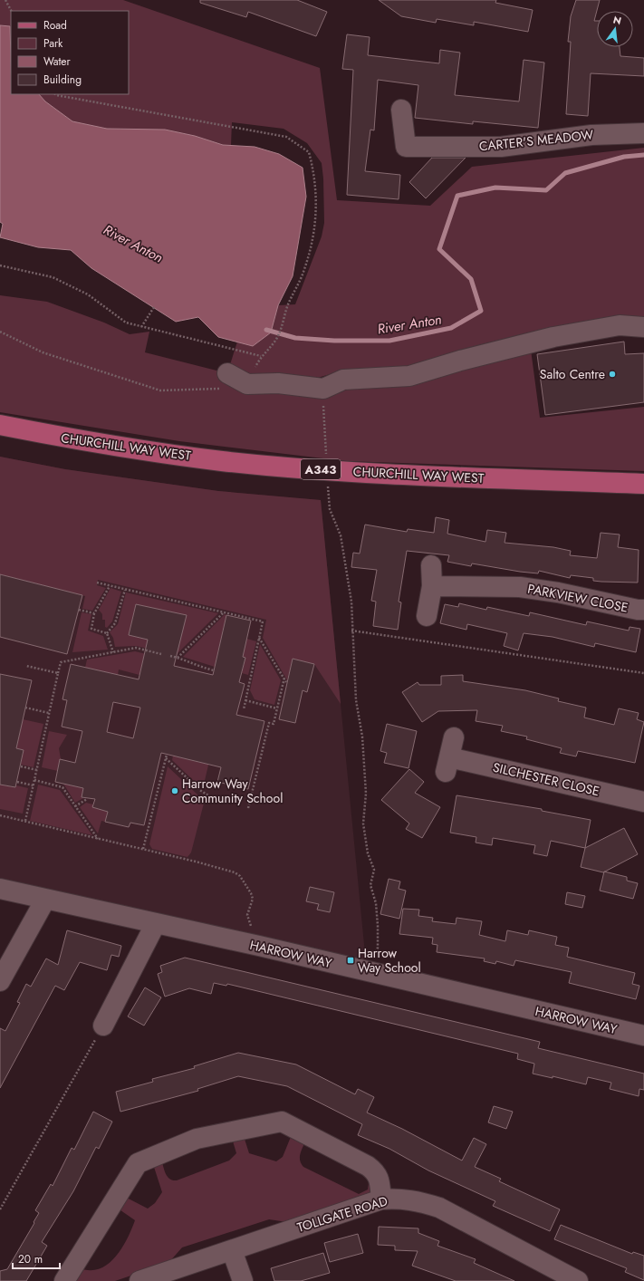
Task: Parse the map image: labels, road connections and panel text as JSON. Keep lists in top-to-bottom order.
{
  "streets": {
    "main road": ["CHURCHILL WAY WEST", "A343"],
    "street": [
      "CARTER'S MEADOW",
      "PARKVIEW CLOSE",
      "SILCHESTER CLOSE",
      "HARROW WAY",
      "TOLLGATE ROAD"
    ]
  },
  "water": ["River Anton"],
  "places": {
    "other": ["Salto Centre", "Harrow Way Community School"],
    "transit": ["Harrow Way School"]
  },
  "legend": [
    "Road",
    "Park",
    "Water",
    "Building"
  ],
  "scale_bar": "20 m",
  "north": "top"
}
